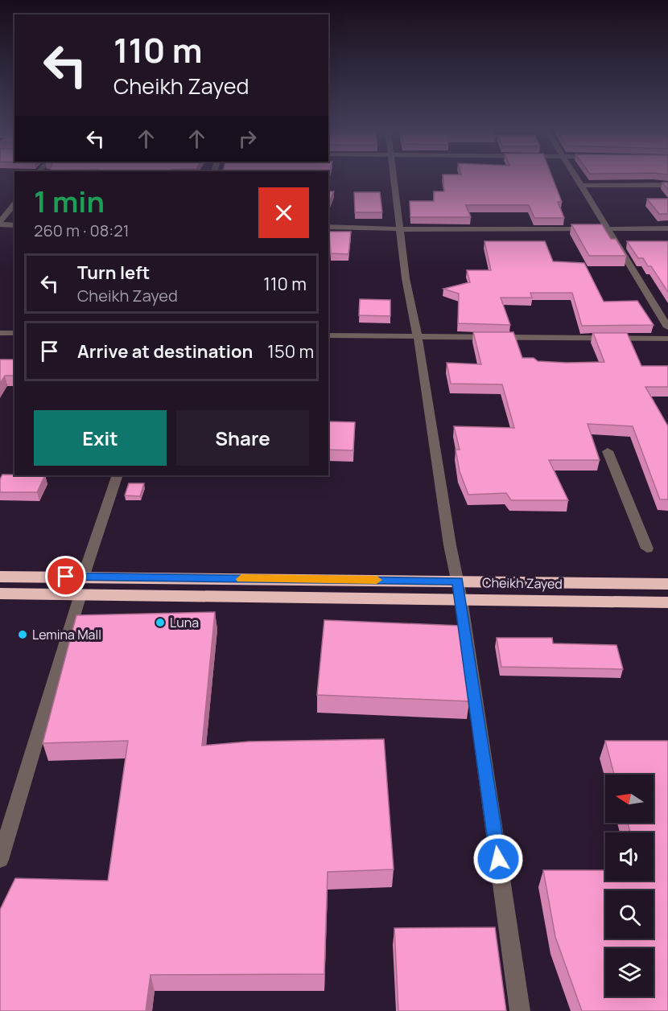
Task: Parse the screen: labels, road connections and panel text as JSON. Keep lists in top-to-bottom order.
{
  "streets": {
    "highway": ["Cheikh Zayed"]
  },
  "places": ["Luna", "Lemina Mall"],
  "north": "left",
  "page": {
    "turn": ["110 m", "Cheikh Zayed"],
    "heading": ["1 min", "260 m · 08:21"],
    "list": [
      {
        "name": "Turn left",
        "note": "Cheikh Zayed",
        "value": "110 m"
      },
      {
        "name": "Arrive at destination",
        "value": "150 m"
      }
    ],
    "buttons": ["Exit", "Share"]
  }
}
